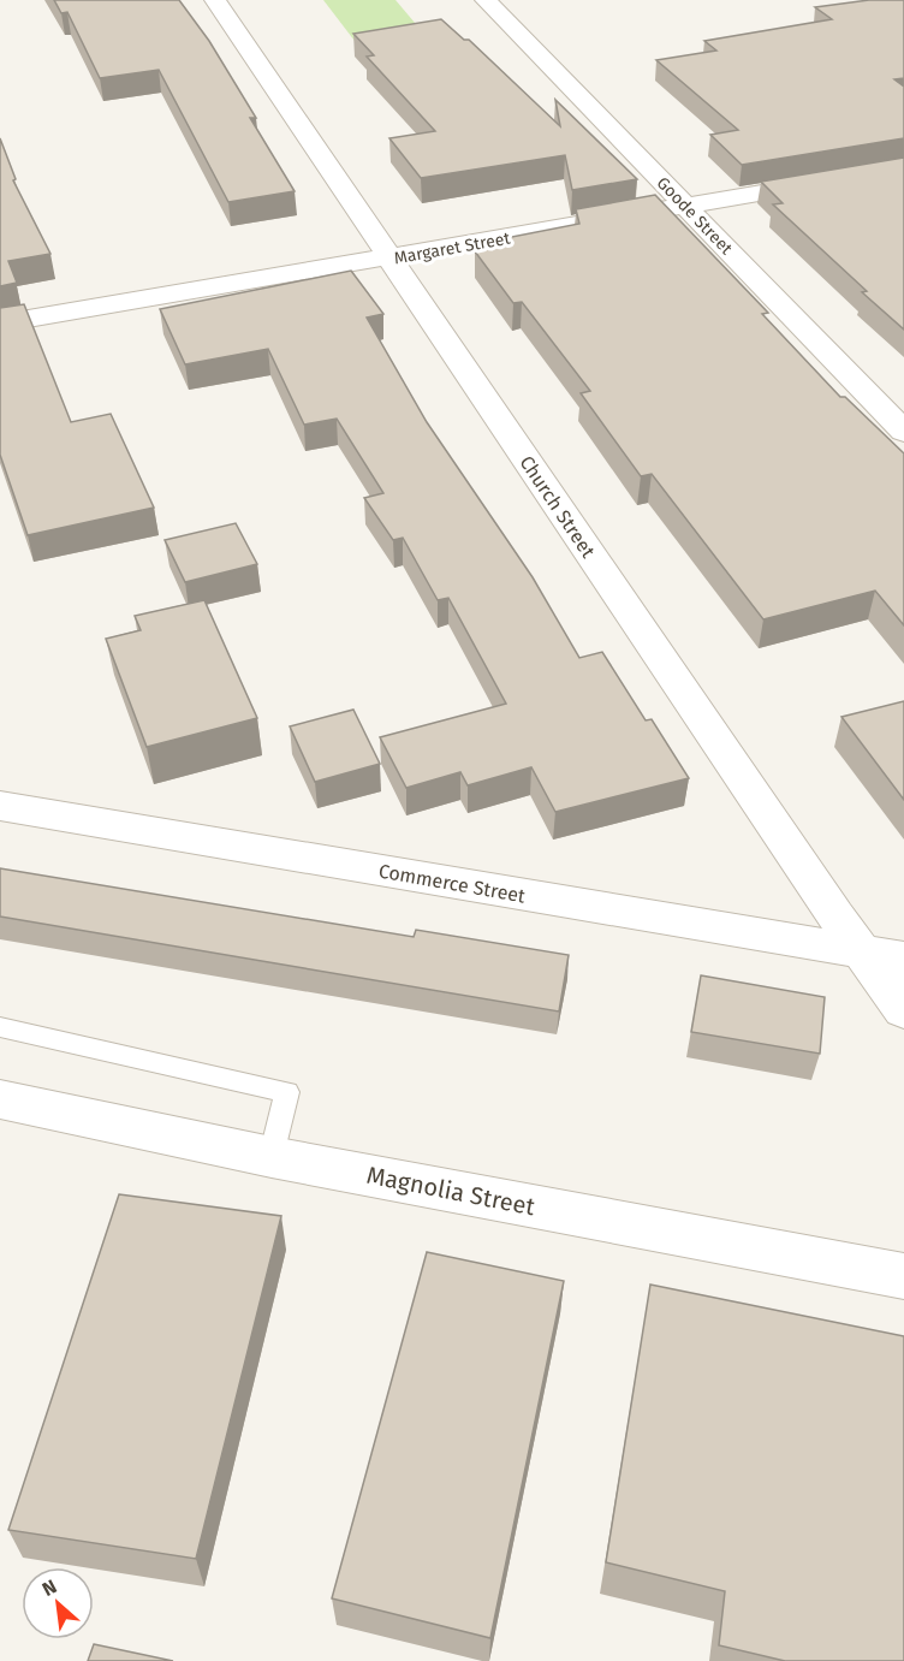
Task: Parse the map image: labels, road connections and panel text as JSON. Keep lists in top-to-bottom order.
{
  "streets": {
    "street": [
      "Goode Street",
      "Margaret Street",
      "Church Street",
      "Commerce Street",
      "Magnolia Street"
    ]
  },
  "crossings": [
    ["Goode Street", "Margaret Street"],
    ["Margaret Street", "Church Street"],
    ["Church Street", "Commerce Street"]
  ],
  "north": "top left"
}
